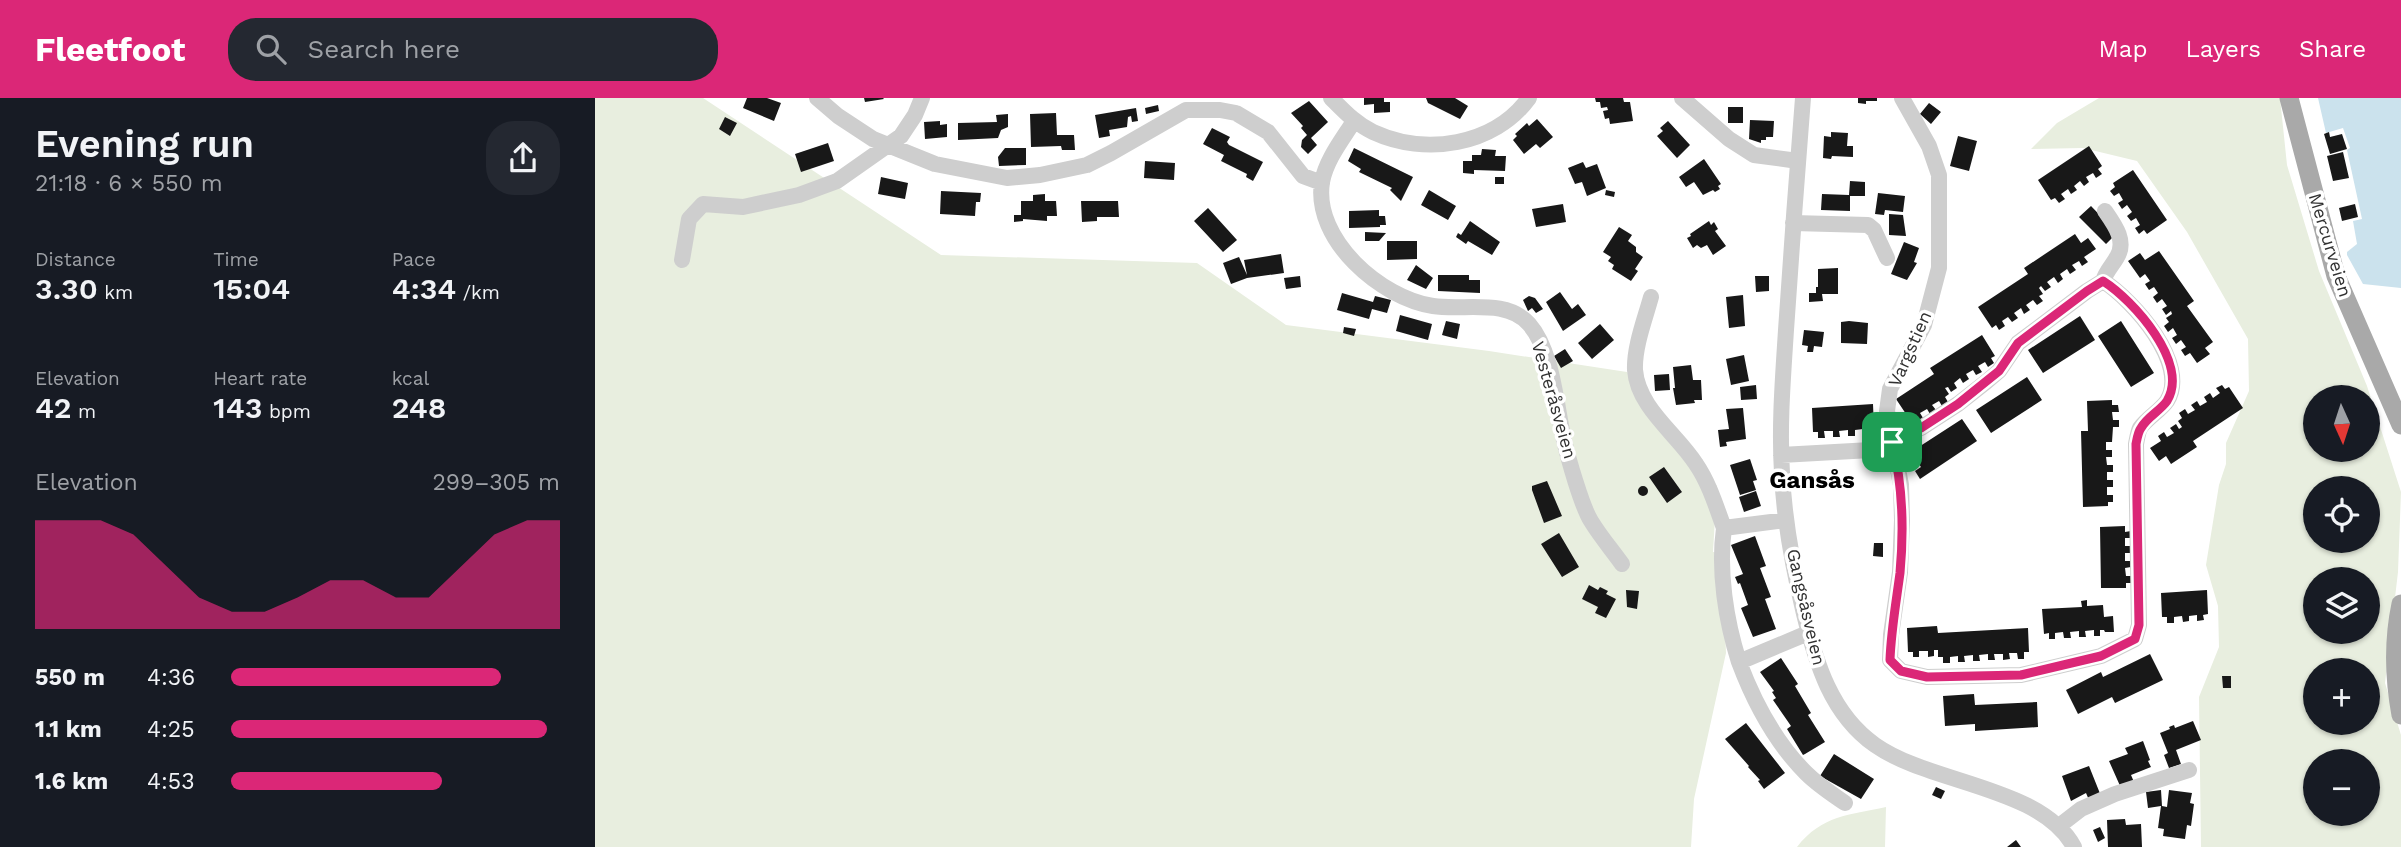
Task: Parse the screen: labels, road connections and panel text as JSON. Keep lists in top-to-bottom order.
{
  "streets": {
    "main road": ["Mercurveien"],
    "street": ["Vargstien", "Vesteråsveien", "Gangsåsveien"]
  },
  "districts": ["Gansås"],
  "north": "bottom",
  "page": {
    "header": "Fleetfoot",
    "search": "Search here",
    "nav": ["Map", "Layers", "Share"],
    "heading": ["Evening run", "21:18 · 6 × 550 m"],
    "stats": [
      ["Distance", "3.30 km"],
      ["Time", "15:04"],
      ["Pace", "4:34 /km"],
      ["Elevation", "42 m"],
      ["Heart rate", "143 bpm"],
      ["kcal", "248"]
    ],
    "map_buttons": ["+", "−"],
    "chart": ["Elevation", "299–305 m"],
    "list": [
      {
        "name": "550 m",
        "note": "4:36"
      },
      {
        "name": "1.1 km",
        "note": "4:25"
      },
      {
        "name": "1.6 km",
        "note": "4:53"
      }
    ]
  }
}
